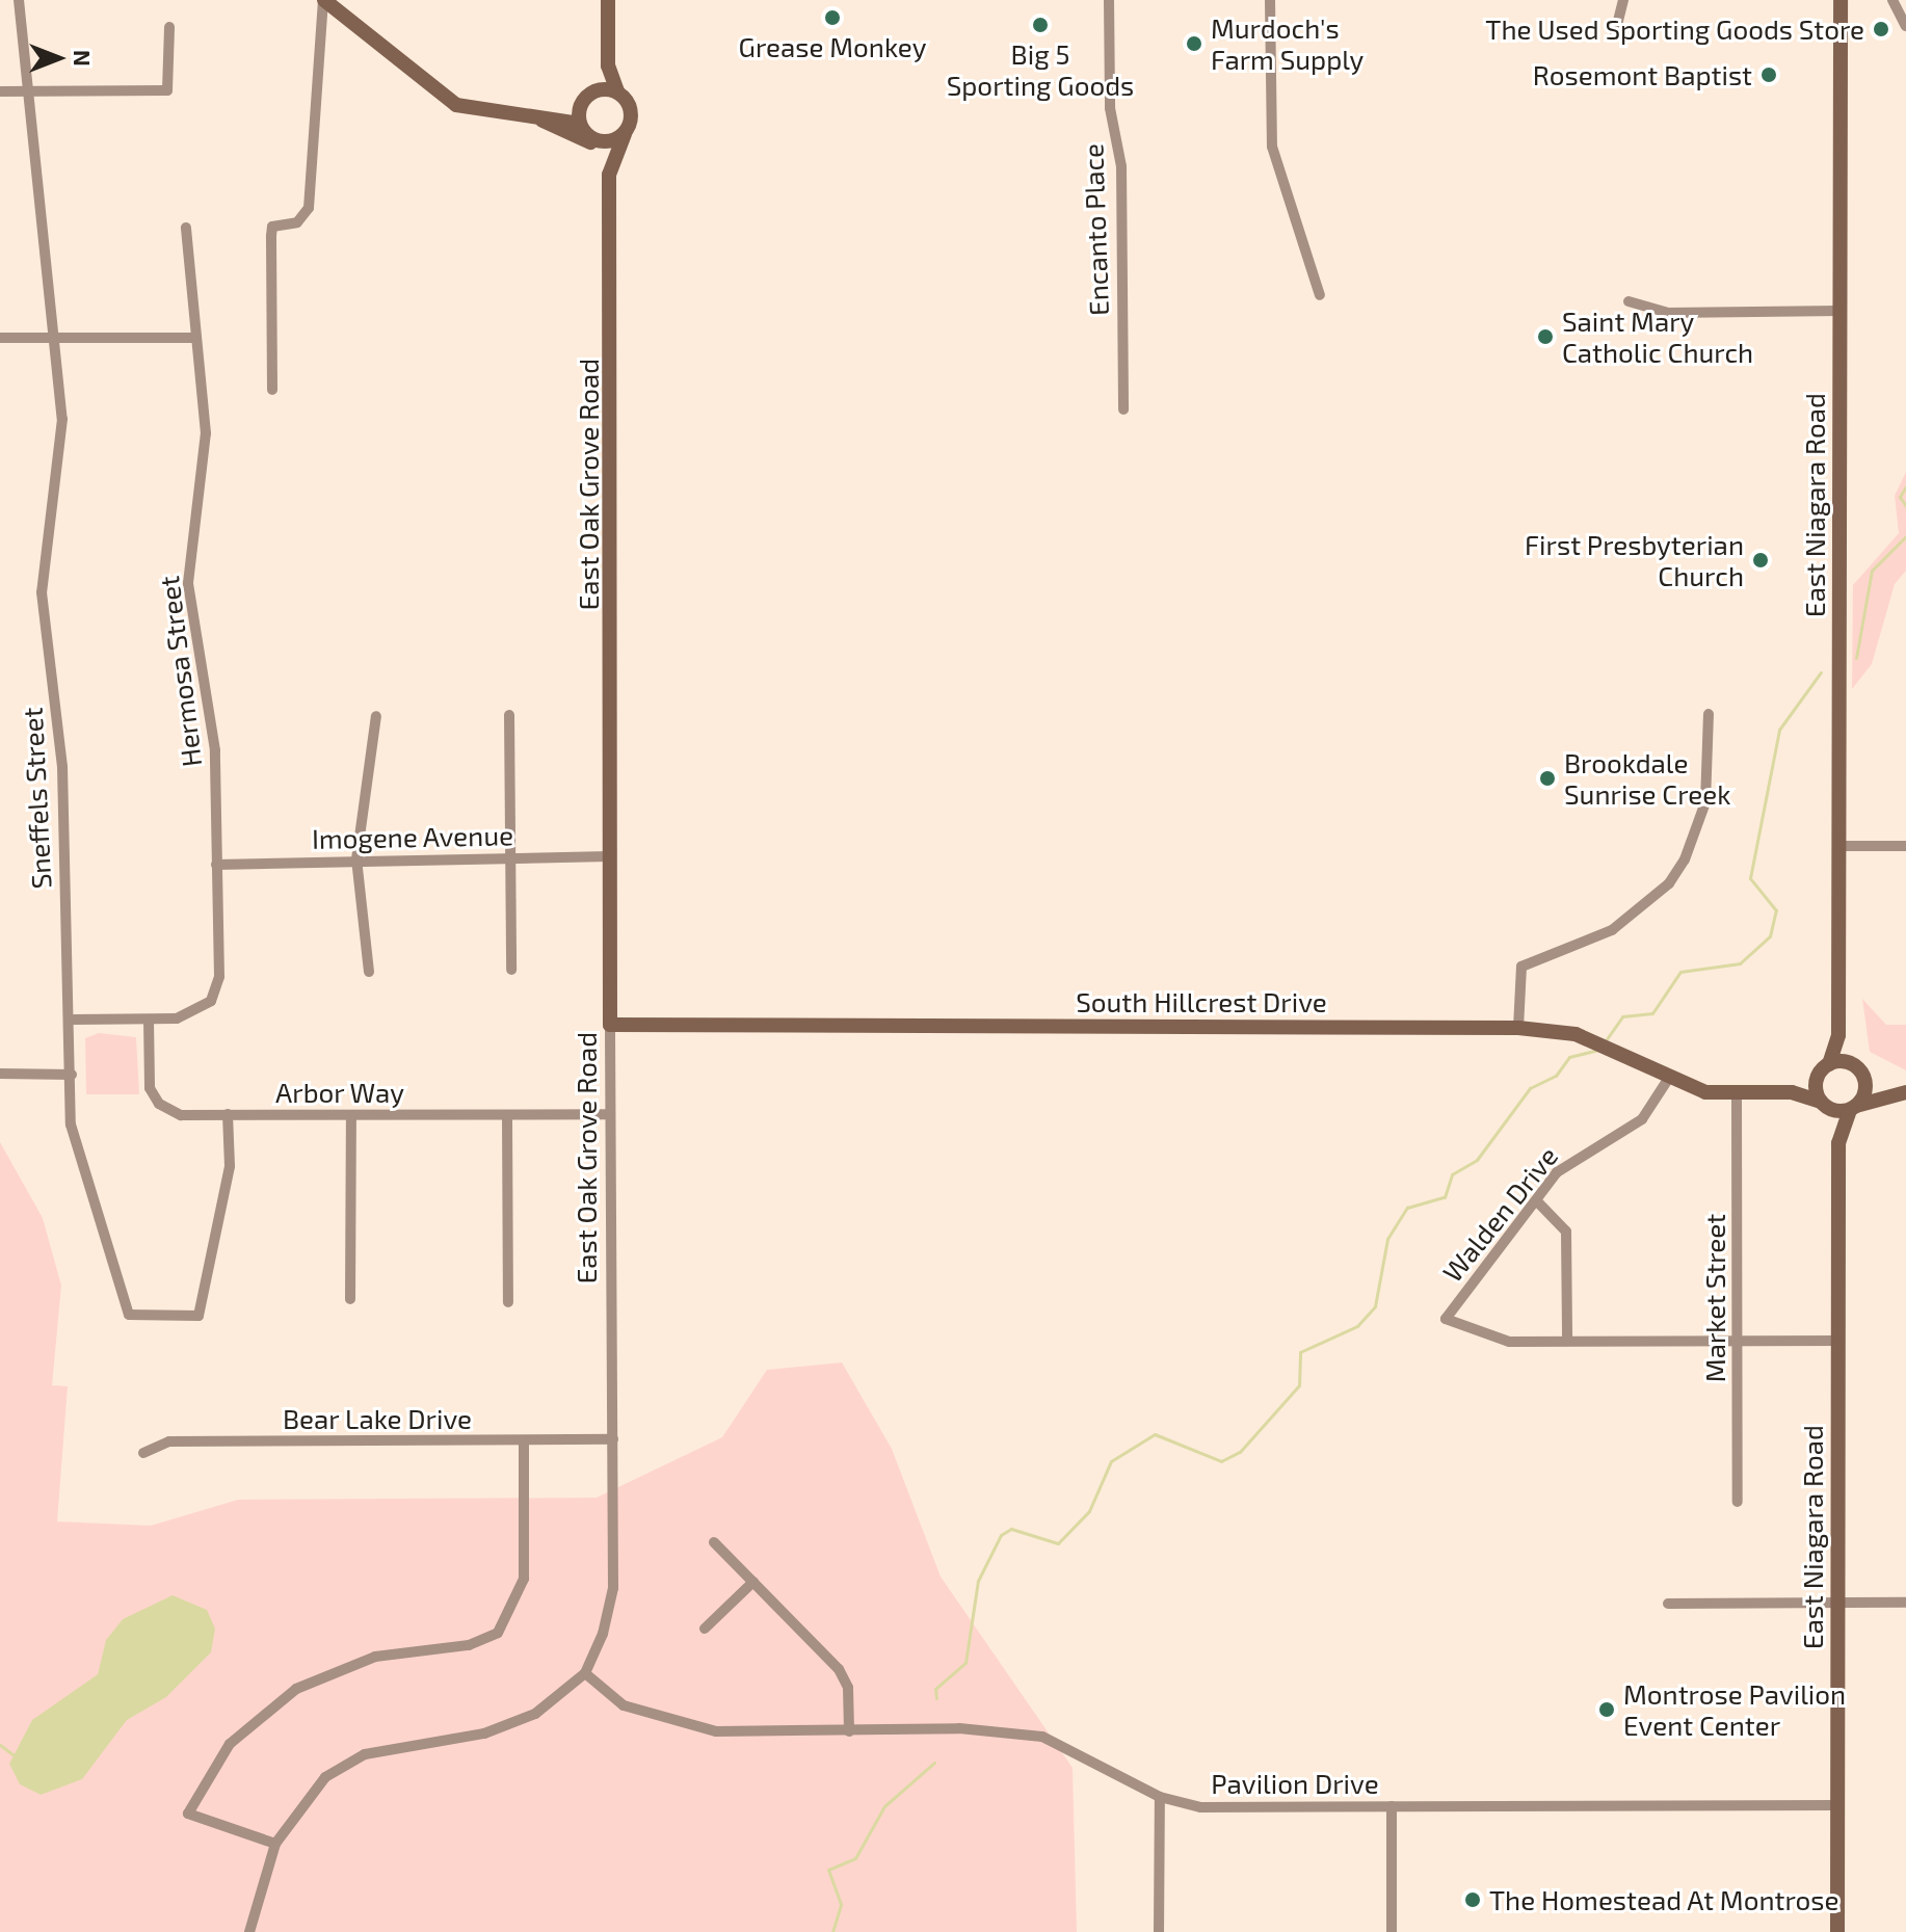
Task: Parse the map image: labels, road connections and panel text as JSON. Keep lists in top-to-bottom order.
{
  "streets": {
    "street": [
      "Encanto Place",
      "East Oak Grove Road",
      "East Niagara Road",
      "Hermosa Street",
      "Sneffels Street",
      "Imogene Avenue",
      "South Hillcrest Drive",
      "Arbor Way",
      "Walden Drive",
      "Market Street",
      "Bear Lake Drive",
      "Pavilion Drive"
    ]
  },
  "crossings": [
    ["East Oak Grove Road", "Imogene Avenue"],
    ["East Oak Grove Road", "South Hillcrest Drive"],
    ["East Oak Grove Road", "Arbor Way"],
    ["East Oak Grove Road", "Bear Lake Drive"],
    ["East Oak Grove Road", "Pavilion Drive"],
    ["East Niagara Road", "South Hillcrest Drive"],
    ["East Niagara Road", "Pavilion Drive"],
    ["Hermosa Street", "Imogene Avenue"],
    ["Hermosa Street", "Arbor Way"],
    ["Sneffels Street", "Arbor Way"],
    ["South Hillcrest Drive", "Walden Drive"],
    ["South Hillcrest Drive", "Market Street"]
  ],
  "places": [
    "Grease Monkey",
    "Big 5 Sporting Goods",
    "The Used Sporting Goods Store",
    "Murdoch's Farm Supply",
    "Rosemont Baptist",
    "Saint Mary Catholic Church",
    "First Presbyterian Church",
    "Brookdale Sunrise Creek",
    "Montrose Pavilion Event Center",
    "The Homestead At Montrose"
  ],
  "north": "right"
}
